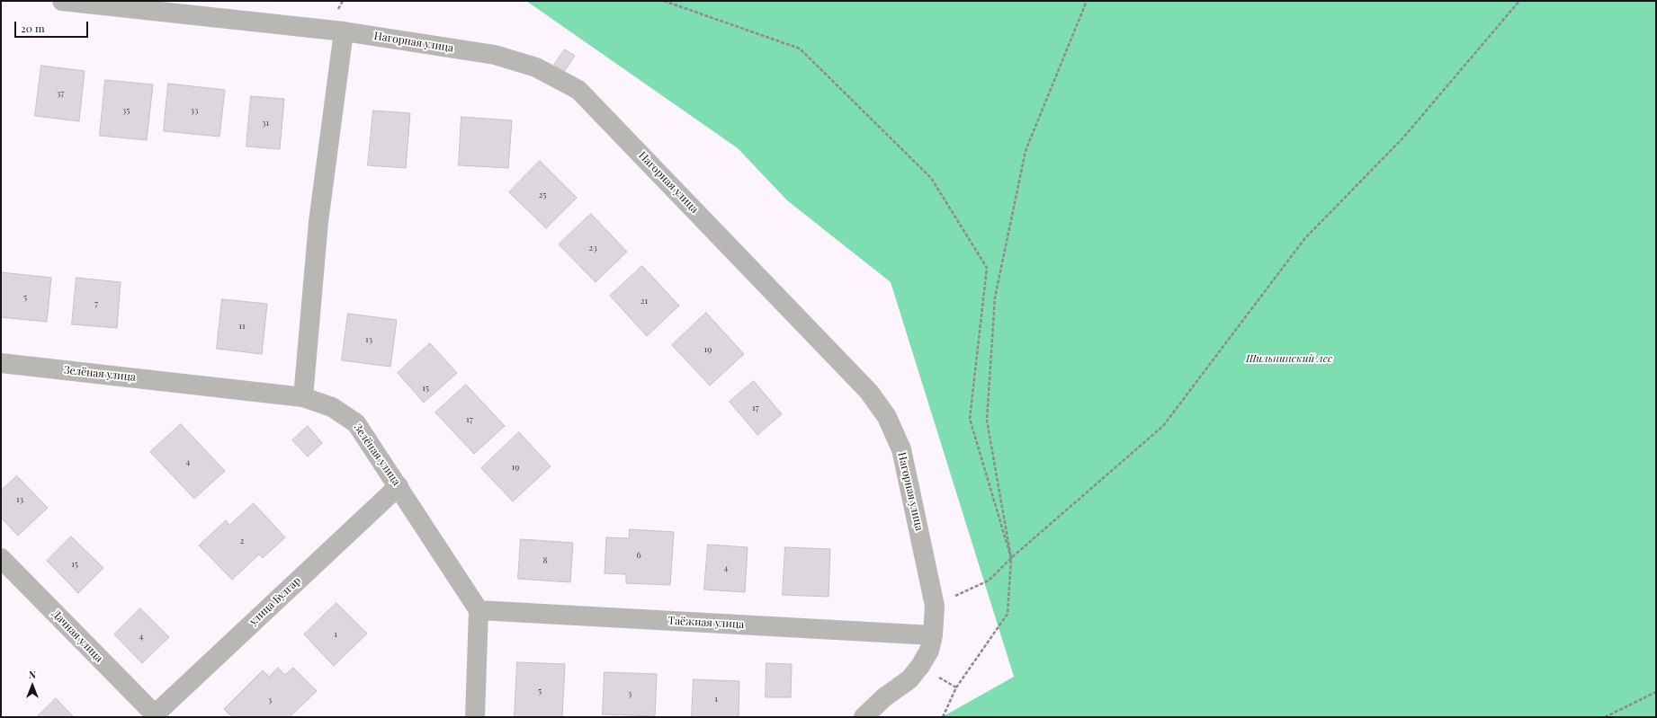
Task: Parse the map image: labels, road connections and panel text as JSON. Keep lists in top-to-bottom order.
{
  "streets": {
    "street": [
      "Нагорная улица",
      "Зелёная улица",
      "улица Булгар",
      "Таёжная улица",
      "Дачная улица"
    ]
  },
  "crossings": [
    ["Нагорная улица", "Таёжная улица"],
    ["Зелёная улица", "улица Булгар"],
    ["Зелёная улица", "Таёжная улица"],
    ["улица Булгар", "Дачная улица"]
  ],
  "parks": ["Шильнинский лес"],
  "house_numbers": [
    "37",
    "35",
    "33",
    "31",
    "25",
    "23",
    "5",
    "21",
    "7",
    "11",
    "13",
    "19",
    "15",
    "17",
    "17",
    "4",
    "19",
    "13",
    "2",
    "6",
    "8",
    "15",
    "4",
    "1",
    "4",
    "5",
    "3",
    "1",
    "3"
  ],
  "scale_bar": "20 m",
  "north": "top"
}
